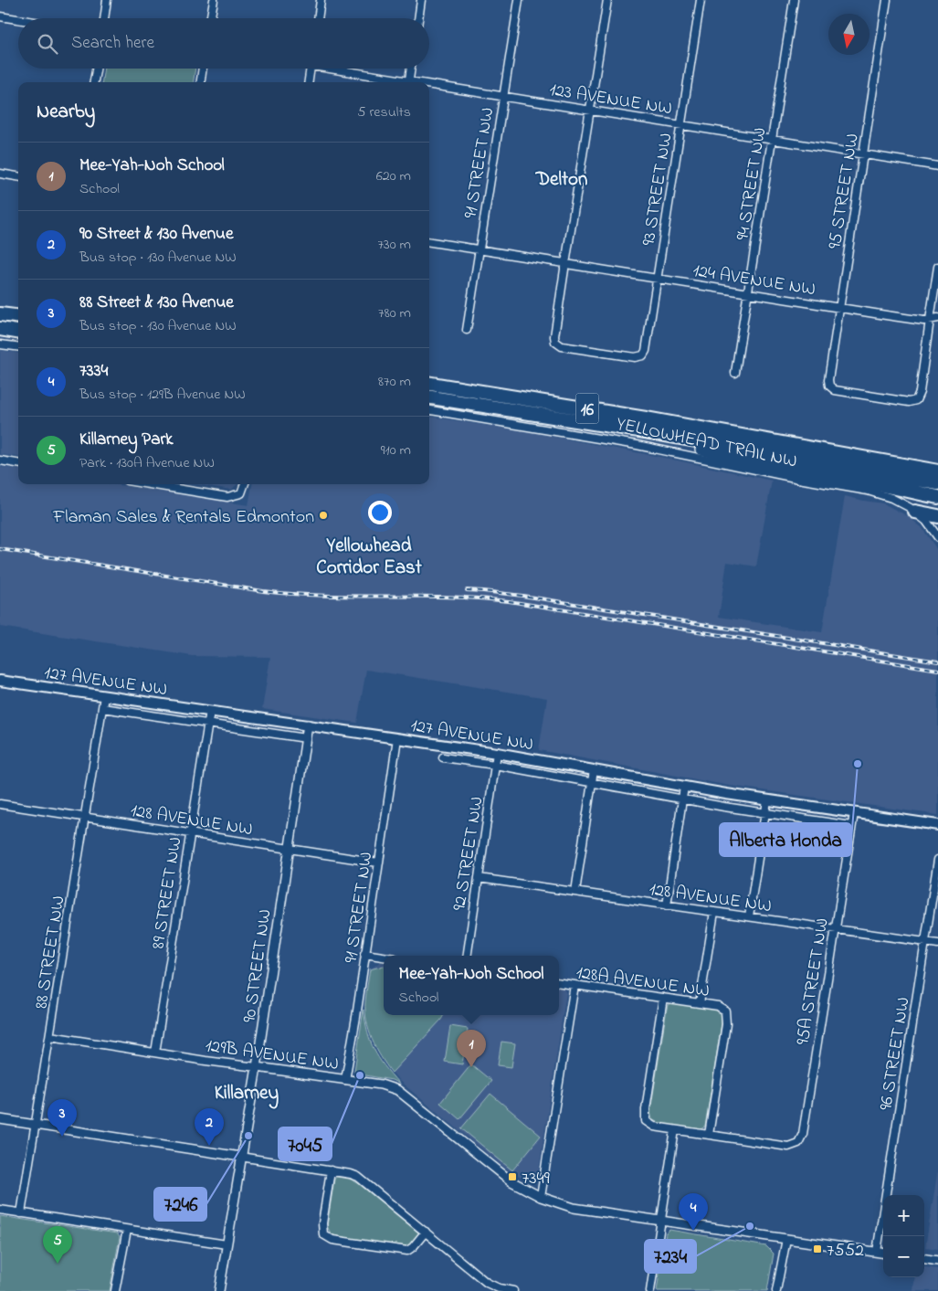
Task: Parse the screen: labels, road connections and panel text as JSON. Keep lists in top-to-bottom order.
{
  "streets": {
    "highway": ["16", "YELLOWHEAD TRAIL NW"],
    "main road": ["127 AVENUE NW"],
    "street": [
      "123 AVENUE NW",
      "91 STREET NW",
      "94 STREET NW",
      "93 STREET NW",
      "95 STREET NW",
      "124 AVENUE NW",
      "128 AVENUE NW",
      "92 STREET NW",
      "89 STREET NW",
      "88 STREET NW",
      "90 STREET NW",
      "128A AVENUE NW",
      "95A STREET NW",
      "129B AVENUE NW",
      "96 STREET NW"
    ]
  },
  "crossings": [
    ["123 AVENUE NW", "91 STREET NW"],
    ["123 AVENUE NW", "94 STREET NW"],
    ["123 AVENUE NW", "93 STREET NW"],
    ["123 AVENUE NW", "95 STREET NW"],
    ["91 STREET NW", "124 AVENUE NW"],
    ["91 STREET NW", "127 AVENUE NW"],
    ["91 STREET NW", "128 AVENUE NW"],
    ["91 STREET NW", "129B AVENUE NW"],
    ["94 STREET NW", "124 AVENUE NW"],
    ["93 STREET NW", "124 AVENUE NW"],
    ["95 STREET NW", "124 AVENUE NW"],
    ["127 AVENUE NW", "92 STREET NW"],
    ["127 AVENUE NW", "89 STREET NW"],
    ["127 AVENUE NW", "88 STREET NW"],
    ["127 AVENUE NW", "90 STREET NW"],
    ["127 AVENUE NW", "95A STREET NW"],
    ["128 AVENUE NW", "92 STREET NW"],
    ["128 AVENUE NW", "89 STREET NW"],
    ["128 AVENUE NW", "88 STREET NW"],
    ["128 AVENUE NW", "90 STREET NW"],
    ["128 AVENUE NW", "95A STREET NW"],
    ["128 AVENUE NW", "96 STREET NW"],
    ["89 STREET NW", "129B AVENUE NW"],
    ["88 STREET NW", "129B AVENUE NW"],
    ["90 STREET NW", "129B AVENUE NW"],
    ["128A AVENUE NW", "95A STREET NW"],
    ["129B AVENUE NW", "96 STREET NW"]
  ],
  "districts": ["Delton", "Yellowhead Corridor East", "Killarney"],
  "places": {
    "other": [
      "Flaman Sales & Rentals Edmonton",
      "Alberta Honda",
      "7045",
      "7246",
      "7234"
    ],
    "transit": ["7349", "7552"]
  },
  "north": "bottom",
  "page": {
    "search": "Search here",
    "heading": ["Nearby", "5 results"],
    "list": [
      {
        "mark": "1",
        "name": "Mee-Yah-Noh School",
        "note": "School",
        "value": "620 m"
      },
      {
        "mark": "2",
        "name": "90 Street & 130 Avenue",
        "note": "Bus stop · 130 Avenue NW",
        "value": "730 m"
      },
      {
        "mark": "3",
        "name": "88 Street & 130 Avenue",
        "note": "Bus stop · 130 Avenue NW",
        "value": "780 m"
      },
      {
        "mark": "4",
        "name": "7334",
        "note": "Bus stop · 129B Avenue NW",
        "value": "870 m"
      },
      {
        "mark": "5",
        "name": "Killarney Park",
        "note": "Park · 130A Avenue NW",
        "value": "910 m"
      }
    ],
    "popup": ["Mee-Yah-Noh School", "School"],
    "pins": [
      "1",
      "3",
      "2",
      "4",
      "5"
    ],
    "map_buttons": ["+", "−"]
  }
}
